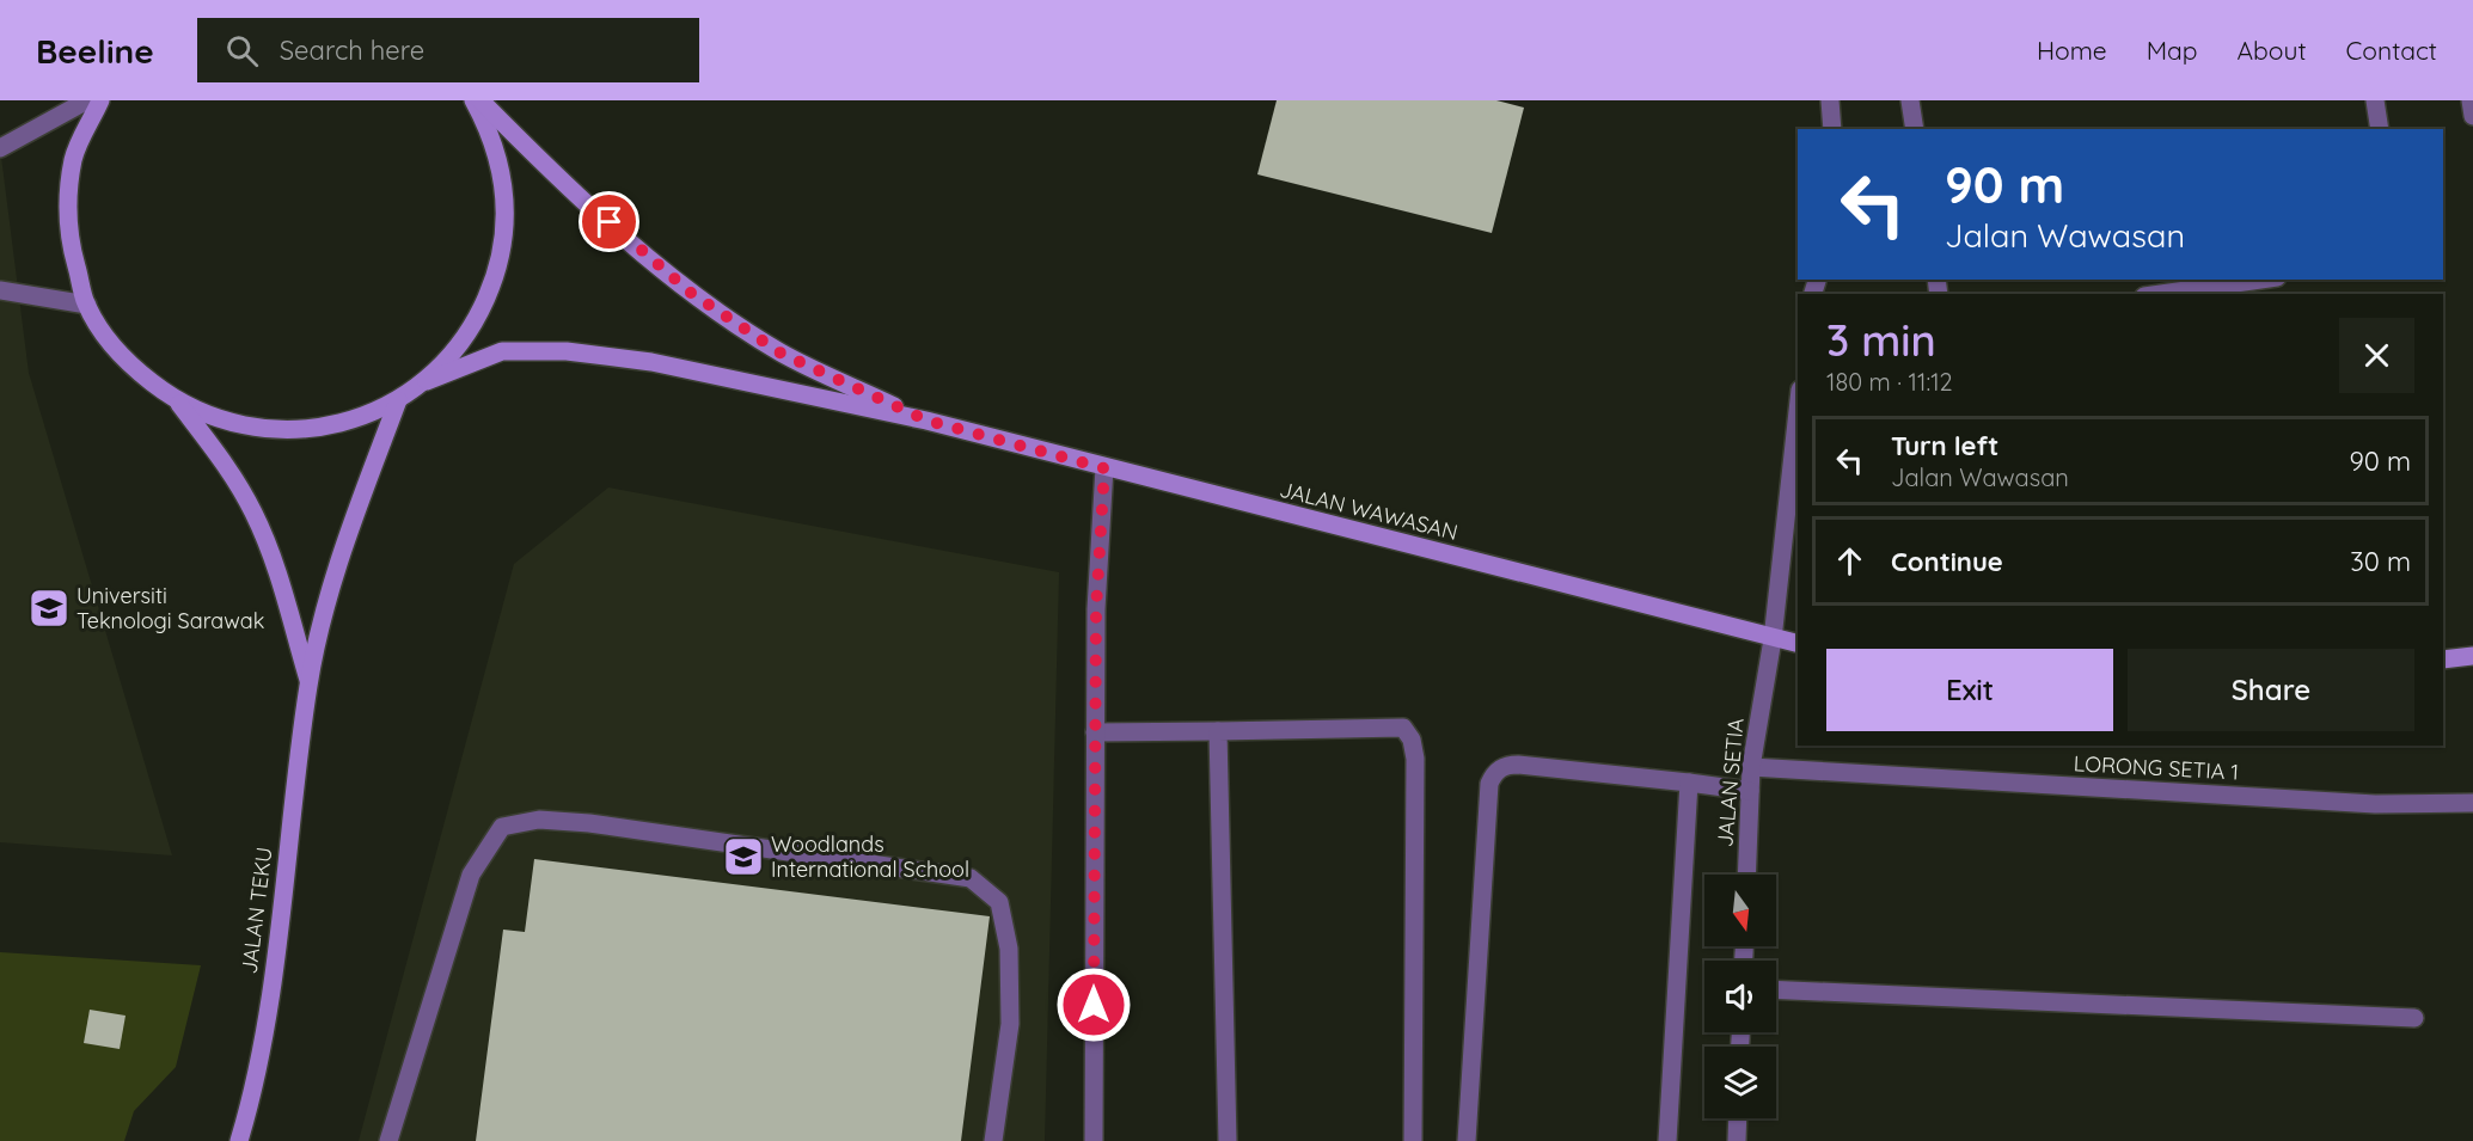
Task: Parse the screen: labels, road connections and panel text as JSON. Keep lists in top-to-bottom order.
{
  "streets": {
    "main road": ["JALAN WAWASAN", "JALAN TEKU"],
    "street": ["LORONG SETIA 1", "JALAN SETIA"]
  },
  "crossings": [
    ["JALAN WAWASAN", "JALAN SETIA"],
    ["LORONG SETIA 1", "JALAN SETIA"]
  ],
  "places": {
    "school or university": ["Universiti Teknologi Sarawak", "Woodlands International School"]
  },
  "north": "bottom",
  "page": {
    "header": "Beeline",
    "search": "Search here",
    "nav": [
      "Home",
      "Map",
      "About",
      "Contact"
    ],
    "turn": ["90 m", "Jalan Wawasan"],
    "heading": ["3 min", "180 m · 11:12"],
    "list": [
      {
        "name": "Turn left",
        "note": "Jalan Wawasan",
        "value": "90 m"
      },
      {
        "name": "Continue",
        "value": "30 m"
      }
    ],
    "buttons": ["Exit", "Share"]
  }
}
